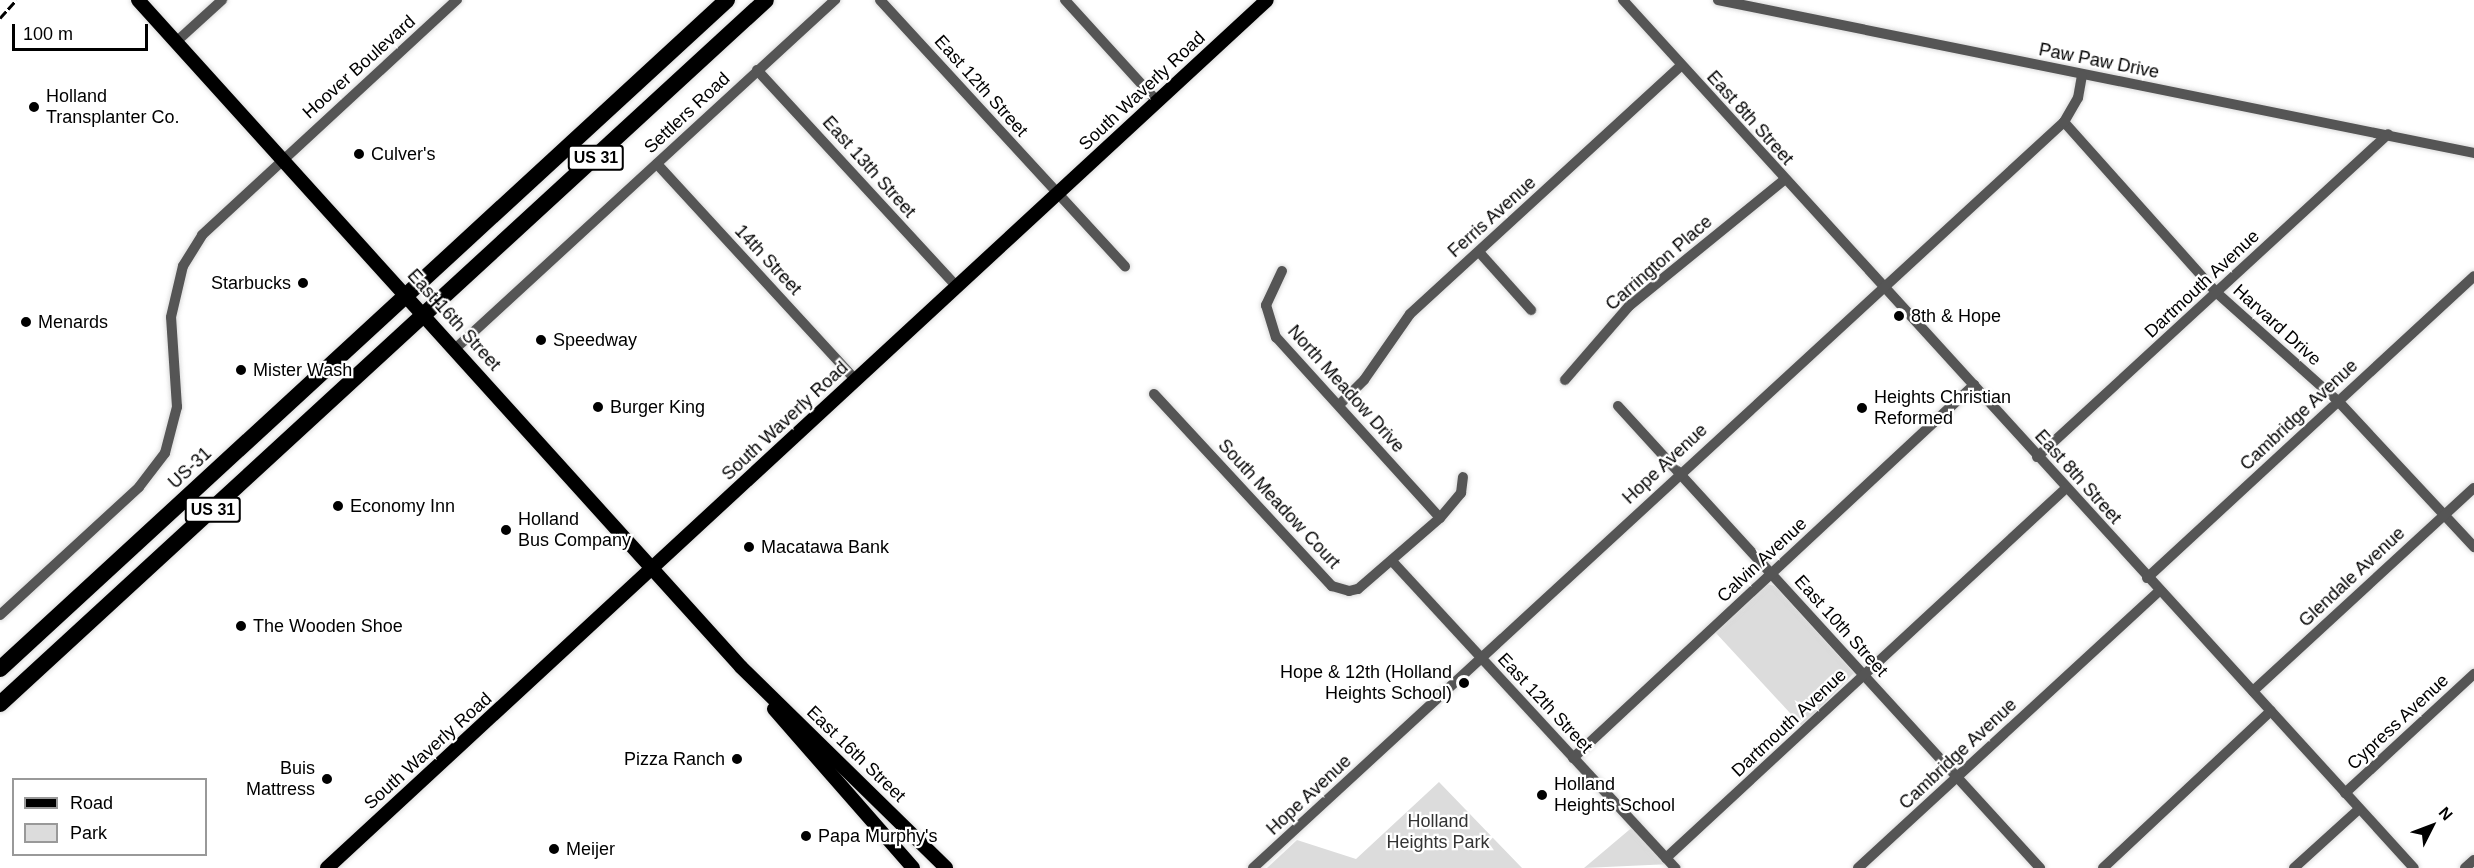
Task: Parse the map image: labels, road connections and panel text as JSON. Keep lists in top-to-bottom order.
{
  "streets": {
    "highway": ["US 31", "US-31"],
    "main road": ["South Waverly Road", "East 16th Street"],
    "street": [
      "Paw Paw Drive",
      "Hoover Boulevard",
      "East 12th Street",
      "Settlers Road",
      "East 8th Street",
      "East 13th Street",
      "Ferris Avenue",
      "14th Street",
      "Carrington Place",
      "Dartmouth Avenue",
      "Harvard Drive",
      "North Meadow Drive",
      "Cambridge Avenue",
      "Hope Avenue",
      "South Meadow Court",
      "Calvin Avenue",
      "Glendale Avenue",
      "East 10th Street",
      "Cypress Avenue"
    ]
  },
  "crossings": [
    ["Paw Paw Drive", "Dartmouth Avenue"],
    ["Paw Paw Drive", "Hope Avenue"],
    ["Hoover Boulevard", "East 16th Street"],
    ["East 12th Street", "South Waverly Road"],
    ["East 12th Street", "Dartmouth Avenue"],
    ["East 12th Street", "Hope Avenue"],
    ["East 12th Street", "South Meadow Court"],
    ["East 12th Street", "Calvin Avenue"],
    ["South Waverly Road", "East 13th Street"],
    ["South Waverly Road", "14th Street"],
    ["South Waverly Road", "East 16th Street"],
    ["Settlers Road", "East 13th Street"],
    ["Settlers Road", "14th Street"],
    ["Settlers Road", "East 16th Street"],
    ["East 8th Street", "Ferris Avenue"],
    ["East 8th Street", "Carrington Place"],
    ["East 8th Street", "Dartmouth Avenue"],
    ["East 8th Street", "Cambridge Avenue"],
    ["East 8th Street", "Hope Avenue"],
    ["East 8th Street", "Calvin Avenue"],
    ["East 8th Street", "Glendale Avenue"],
    ["East 8th Street", "Cypress Avenue"],
    ["US 31", "East 16th Street"],
    ["US 31", "US-31"],
    ["Ferris Avenue", "North Meadow Drive"],
    ["Dartmouth Avenue", "Harvard Drive"],
    ["Dartmouth Avenue", "East 10th Street"],
    ["East 16th Street", "US-31"],
    ["Harvard Drive", "Cambridge Avenue"],
    ["Harvard Drive", "Hope Avenue"],
    ["Harvard Drive", "Glendale Avenue"],
    ["North Meadow Drive", "South Meadow Court"],
    ["Cambridge Avenue", "East 10th Street"],
    ["Hope Avenue", "East 10th Street"],
    ["Calvin Avenue", "East 10th Street"]
  ],
  "parks": ["Holland Heights Park"],
  "places": [
    "Holland Transplanter Co.",
    "Culver's",
    "Starbucks",
    "8th & Hope",
    "Menards",
    "Speedway",
    "Mister Wash",
    "Burger King",
    "Heights Christian Reformed",
    "Economy Inn",
    "Holland Bus Company",
    "Macatawa Bank",
    "The Wooden Shoe",
    "Hope & 12th (Holland Heights School)",
    "Pizza Ranch",
    "Buis Mattress",
    "Holland Heights School",
    "Papa Murphy's",
    "Meijer"
  ],
  "legend": ["Road", "Park"],
  "scale_bar": "100 m",
  "north": "top right"
}
